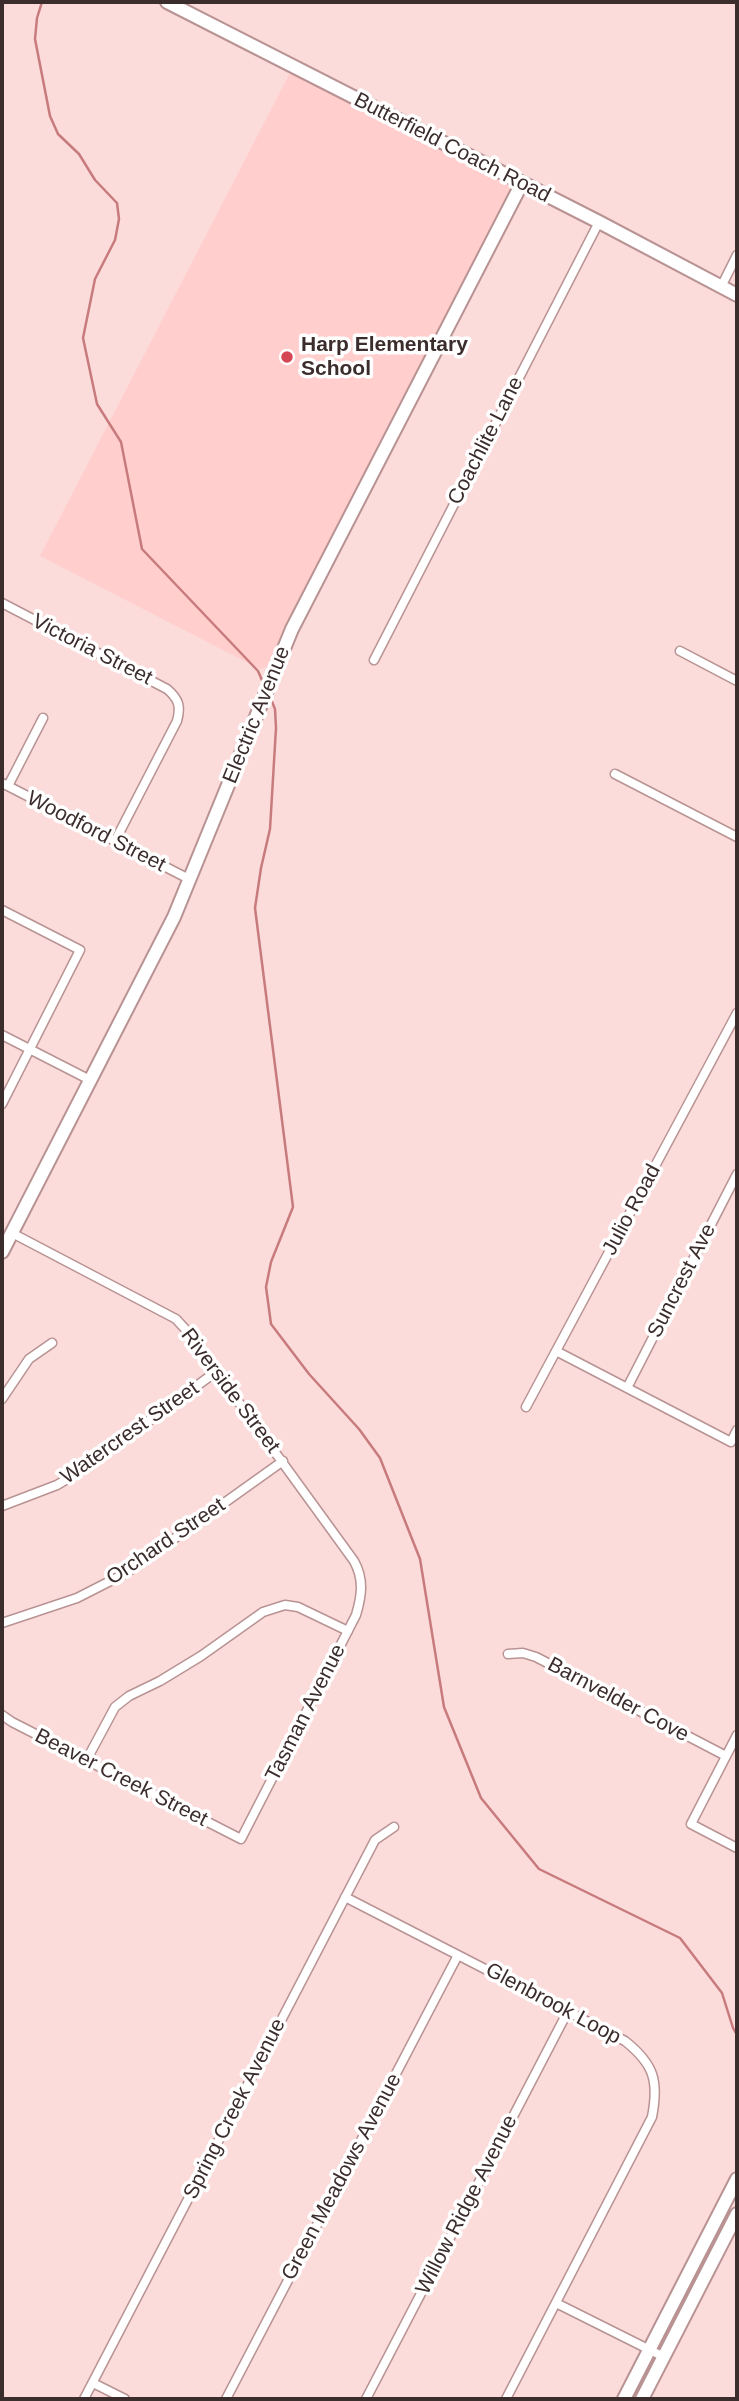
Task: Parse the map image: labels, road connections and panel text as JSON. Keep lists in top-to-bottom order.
{
  "streets": {
    "street": [
      "Butterfield Coach Road",
      "Coachlite Lane",
      "Victoria Street",
      "Electric Avenue",
      "Woodford Street",
      "Julio Road",
      "Suncrest Ave",
      "Riverside Street",
      "Watercrest Street",
      "Orchard Street",
      "Barnvelder Cove",
      "Tasman Avenue",
      "Beaver Creek Street",
      "Glenbrook Loop",
      "Spring Creek Avenue",
      "Green Meadows Avenue",
      "Willow Ridge Avenue"
    ]
  },
  "crossings": [
    ["Butterfield Coach Road", "Coachlite Lane"],
    ["Butterfield Coach Road", "Electric Avenue"],
    ["Victoria Street", "Woodford Street"],
    ["Electric Avenue", "Woodford Street"],
    ["Electric Avenue", "Riverside Street"],
    ["Riverside Street", "Watercrest Street"],
    ["Riverside Street", "Orchard Street"],
    ["Riverside Street", "Tasman Avenue"],
    ["Tasman Avenue", "Beaver Creek Street"],
    ["Glenbrook Loop", "Spring Creek Avenue"],
    ["Glenbrook Loop", "Green Meadows Avenue"],
    ["Glenbrook Loop", "Willow Ridge Avenue"]
  ],
  "places": ["Harp Elementary School"]
}
